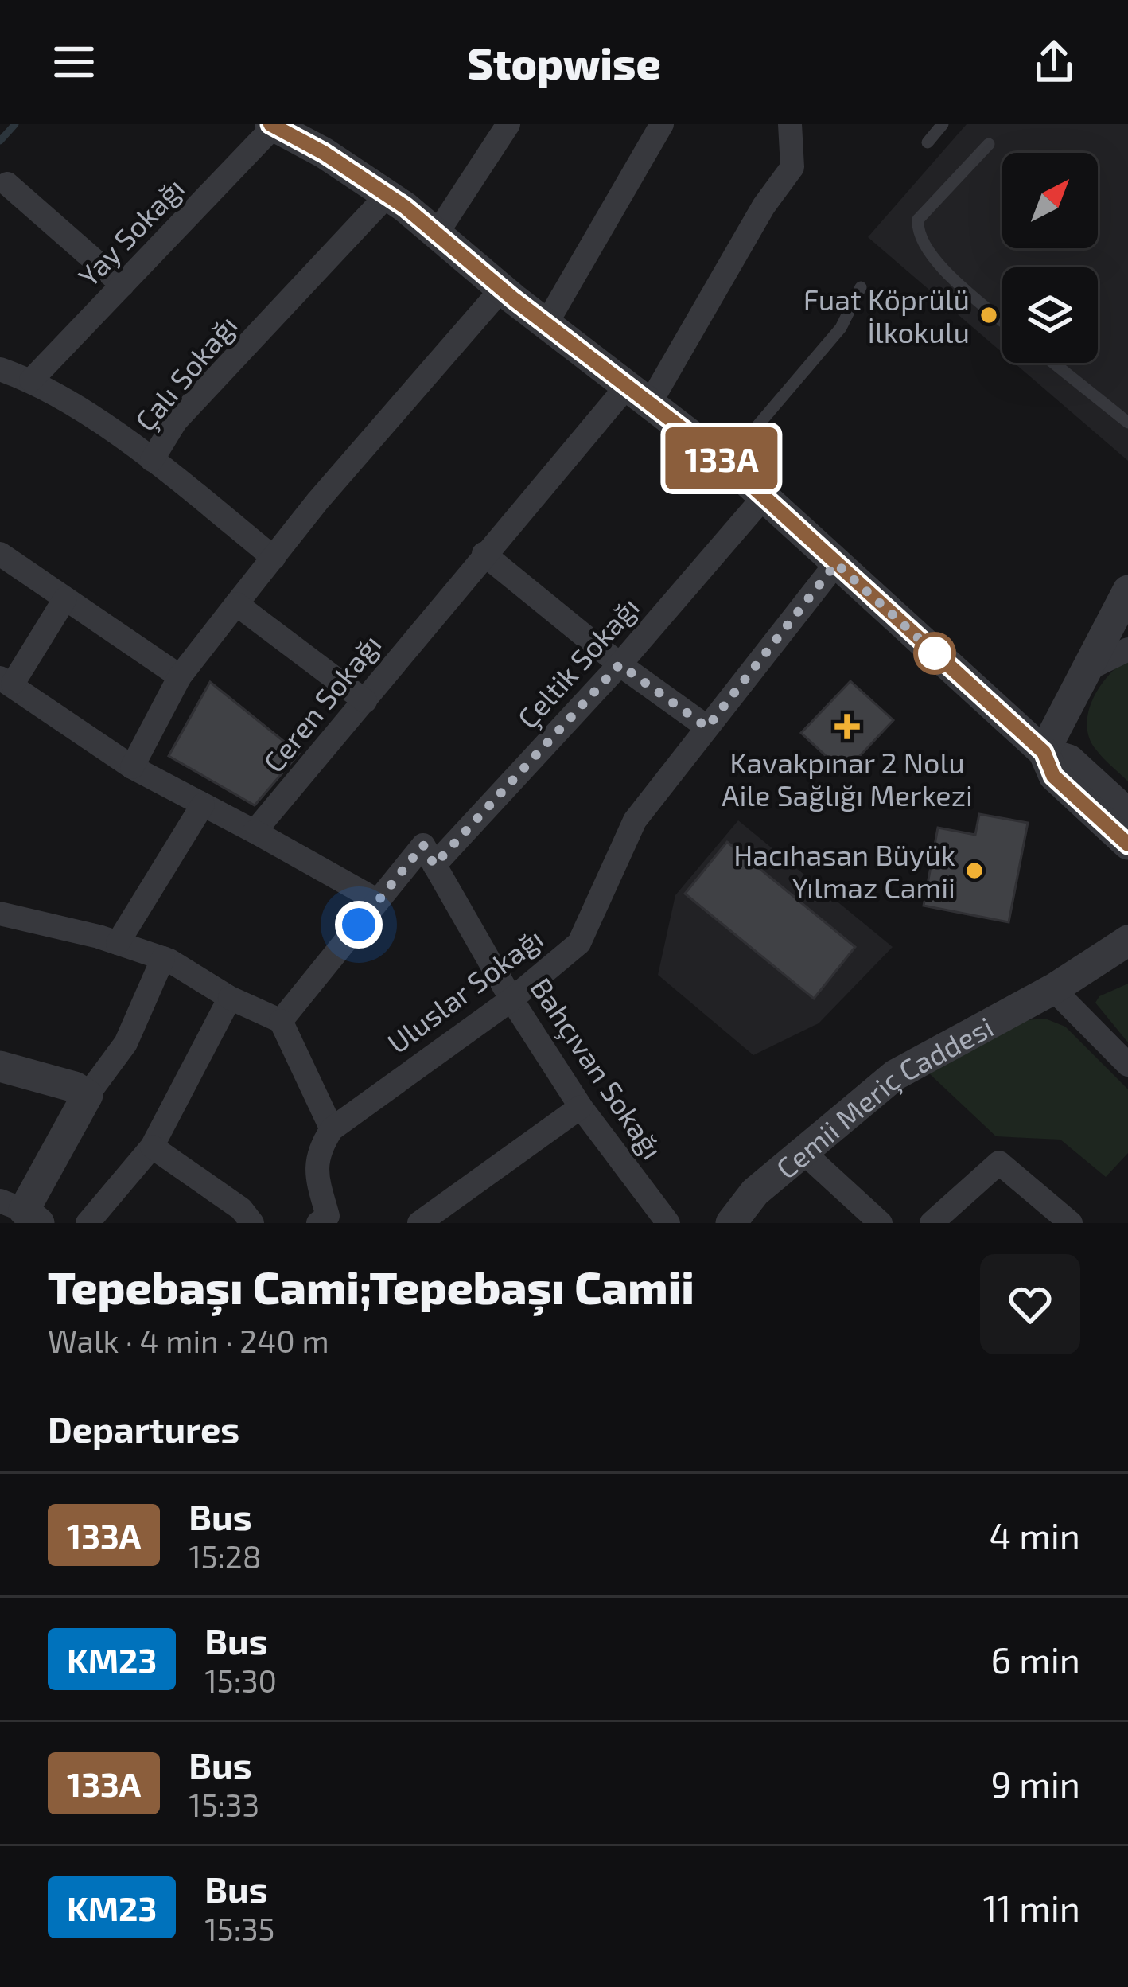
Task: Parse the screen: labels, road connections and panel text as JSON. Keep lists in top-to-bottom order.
{
  "streets": {
    "street": [
      "Yay Sokağı",
      "Çalı Sokağı",
      "Çeltik Sokağı",
      "Ceren Sokağı",
      "Uluslar Sokağı",
      "Bahçıvan Sokağı",
      "Cemii Meriç Caddesi"
    ]
  },
  "crossings": [
    ["Yay Sokağı", "Çalı Sokağı"],
    ["Çeltik Sokağı", "Bahçıvan Sokağı"],
    ["Uluslar Sokağı", "Bahçıvan Sokağı"]
  ],
  "places": {
    "other": ["Fuat Köprülü İlkokulu", "Hacıhasan Büyük Yılmaz Camii"],
    "health": ["Kavakpınar 2 Nolu Aile Sağlığı Merkezi"]
  },
  "lines": ["bus line 133A"],
  "north": "top right",
  "page": {
    "header": "Stopwise",
    "on_map": "133A",
    "heading": [
      ["Tepebaşı Cami;Tepebaşı Camii", "Walk · 4 min · 240 m"],
      "Departures"
    ],
    "list": [
      {
        "mark": "133A",
        "name": "Bus",
        "note": "15:28",
        "value": "4 min"
      },
      {
        "mark": "KM23",
        "name": "Bus",
        "note": "15:30",
        "value": "6 min"
      },
      {
        "mark": "133A",
        "name": "Bus",
        "note": "15:33",
        "value": "9 min"
      },
      {
        "mark": "KM23",
        "name": "Bus",
        "note": "15:35",
        "value": "11 min"
      }
    ]
  }
}
